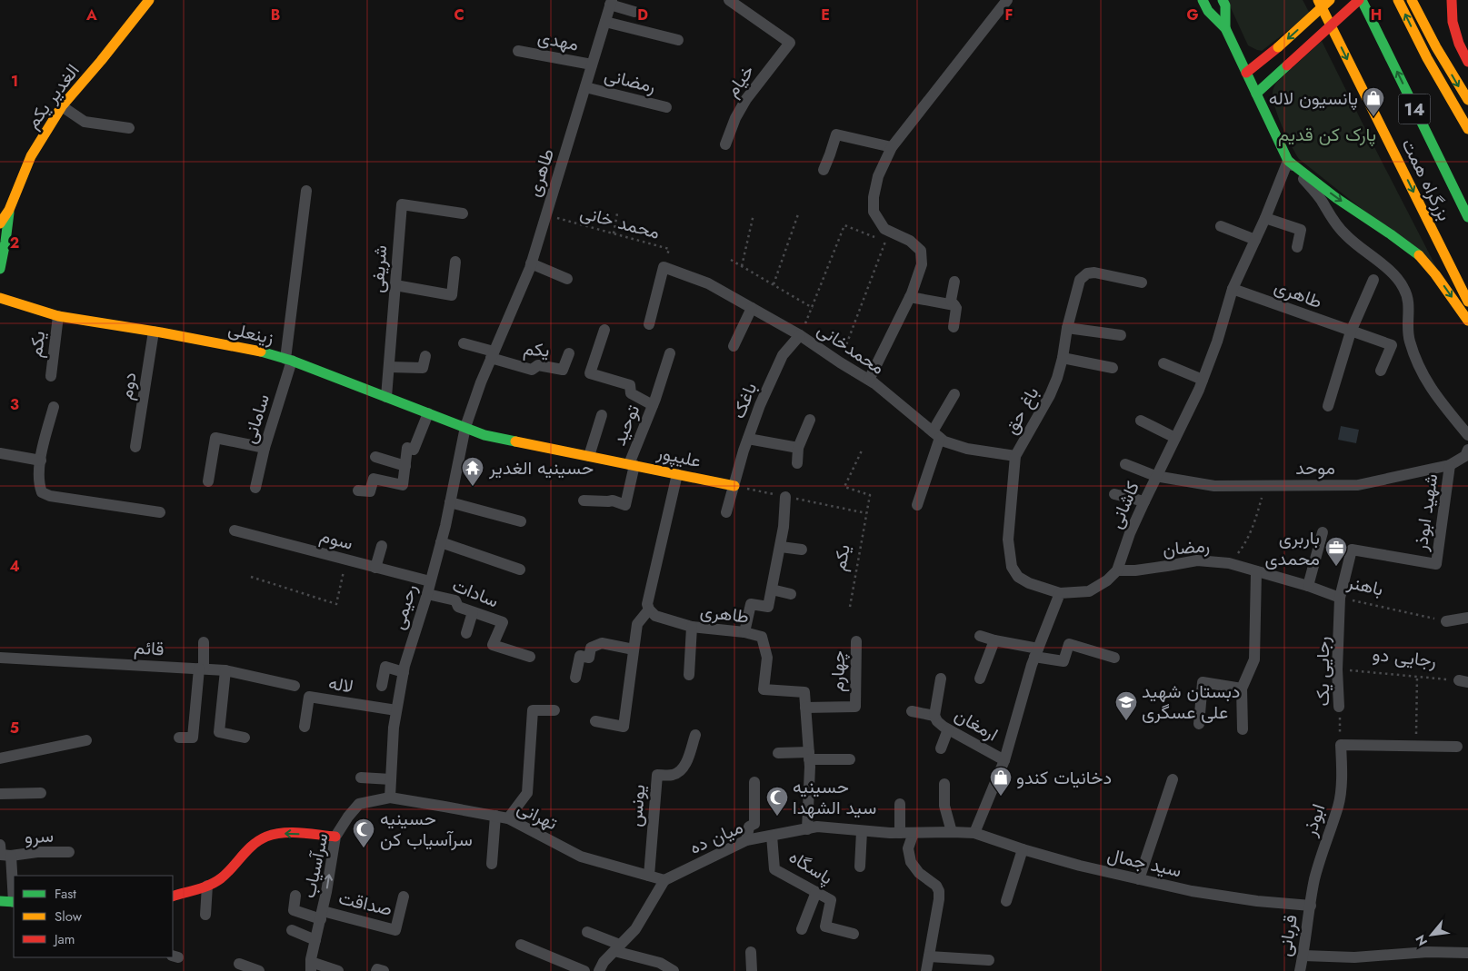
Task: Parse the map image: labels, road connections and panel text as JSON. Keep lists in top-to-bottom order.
{
  "streets": {
    "main road": [
      "الغدیر یکم",
      "14",
      "بزرگراه همت",
      "زینعلی",
      "علیپور"
    ],
    "street": [
      "مهدی",
      "رمضانی",
      "خیام",
      "طاهری",
      "شریفی",
      "یکم",
      "محمدخانی",
      "دوم",
      "باغک",
      "باغ حق",
      "سامانی",
      "توحید",
      "موحد",
      "کاشانی",
      "شهید ابوذر",
      "سوم",
      "رمضان",
      "باهنر",
      "سادات",
      "رحیمی",
      "قائم",
      "چهارم",
      "رجایی یک",
      "لاله",
      "ارمغان",
      "یونس",
      "تهرانی",
      "ابوذر",
      "سرو",
      "میان ده",
      "سید جمال",
      "سرآسیاب",
      "پاسگاه",
      "صداقت",
      "قربانی"
    ],
    "path": ["محمد خانی", "رجایی دو"]
  },
  "crossings": [
    ["مهدی", "طاهری"],
    ["رمضانی", "طاهری"],
    ["طاهری", "محمد خانی"],
    ["طاهری", "زینعلی"],
    ["طاهری", "یکم"],
    ["طاهری", "کاشانی"],
    ["طاهری", "رحیمی"],
    ["طاهری", "چهارم"],
    ["طاهری", "میان ده"],
    ["محمد خانی", "محمدخانی"],
    ["شریفی", "زینعلی"],
    ["زینعلی", "یکم"],
    ["زینعلی", "دوم"],
    ["زینعلی", "سامانی"],
    ["زینعلی", "علیپور"],
    ["زینعلی", "رحیمی"],
    ["محمدخانی", "باغک"],
    ["محمدخانی", "باغ حق"],
    ["باغک", "علیپور"],
    ["توحید", "علیپور"],
    ["موحد", "کاشانی"],
    ["موحد", "شهید ابوذر"],
    ["کاشانی", "رمضان"],
    ["شهید ابوذر", "باهنر"],
    ["شهید ابوذر", "رجایی یک"],
    ["سوم", "رحیمی"],
    ["رمضان", "باهنر"],
    ["باهنر", "رجایی یک"],
    ["سادات", "رحیمی"],
    ["رحیمی", "لاله"],
    ["رحیمی", "تهرانی"],
    ["رحیمی", "سرآسیاب"],
    ["رجایی دو", "رجایی یک"],
    ["رجایی یک", "ابوذر"],
    ["یونس", "تهرانی"],
    ["تهرانی", "میان ده"],
    ["تهرانی", "سرآسیاب"],
    ["ابوذر", "سید جمال"],
    ["ابوذر", "قربانی"],
    ["میان ده", "سید جمال"],
    ["میان ده", "پاسگاه"],
    ["سید جمال", "قربانی"],
    ["سرآسیاب", "صداقت"]
  ],
  "one_way": ["سرآسیاب"],
  "parks": ["پارک کن قدیم"],
  "places": {
    "shop": ["پانسیون لاله", "دخانیات کندو"],
    "temple": ["حسینیه الغدیر"],
    "office": ["باربری محمدی"],
    "school or university": ["دبستان شهید علی عسگری"],
    "mosque": ["حسینیه سید الشهدا", "حسینیه سرآسیاب کن"]
  },
  "legend": ["Fast", "Slow", "Jam"],
  "north": "bottom left",
  "grid": {
    "columns": [
      "A",
      "B",
      "C",
      "D",
      "E",
      "F",
      "G",
      "H"
    ],
    "rows": [
      "1",
      "2",
      "3",
      "4",
      "5"
    ]
  }
}
